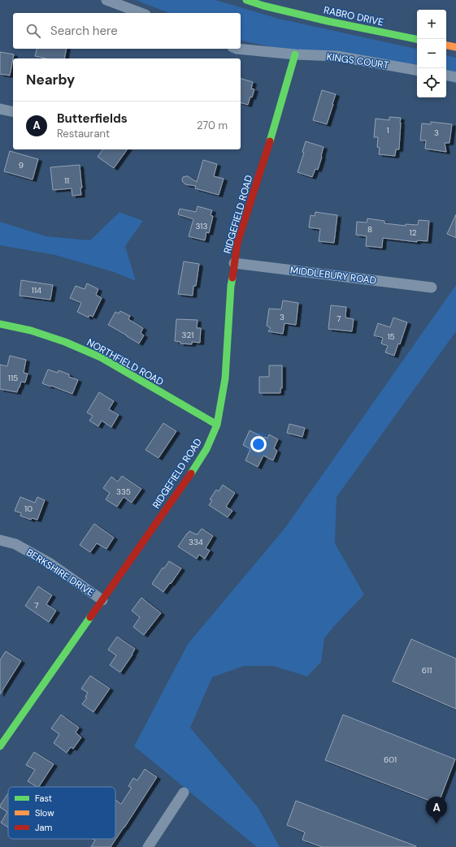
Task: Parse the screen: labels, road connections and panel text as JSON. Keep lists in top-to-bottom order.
{
  "streets": {
    "street": [
      "RABRO DRIVE",
      "KINGS COURT",
      "RIDGEFIELD ROAD",
      "MIDDLEBURY ROAD",
      "NORTHFIELD ROAD",
      "BERKSHIRE DRIVE"
    ]
  },
  "crossings": [
    ["KINGS COURT", "RIDGEFIELD ROAD"],
    ["RIDGEFIELD ROAD", "MIDDLEBURY ROAD"],
    ["RIDGEFIELD ROAD", "NORTHFIELD ROAD"],
    ["RIDGEFIELD ROAD", "BERKSHIRE DRIVE"]
  ],
  "house_numbers": [
    "1",
    "3",
    "9",
    "11",
    "313",
    "8",
    "12",
    "114",
    "3",
    "7",
    "321",
    "15",
    "115",
    "335",
    "10",
    "334",
    "7",
    "611",
    "601"
  ],
  "legend": ["Fast", "Slow", "Jam"],
  "page": {
    "map_buttons": ["+", "−"],
    "search": "Search here",
    "heading": "Nearby",
    "list": [
      {
        "mark": "A",
        "name": "Butterfields",
        "note": "Restaurant",
        "value": "270 m"
      }
    ],
    "pins": "A"
  }
}
